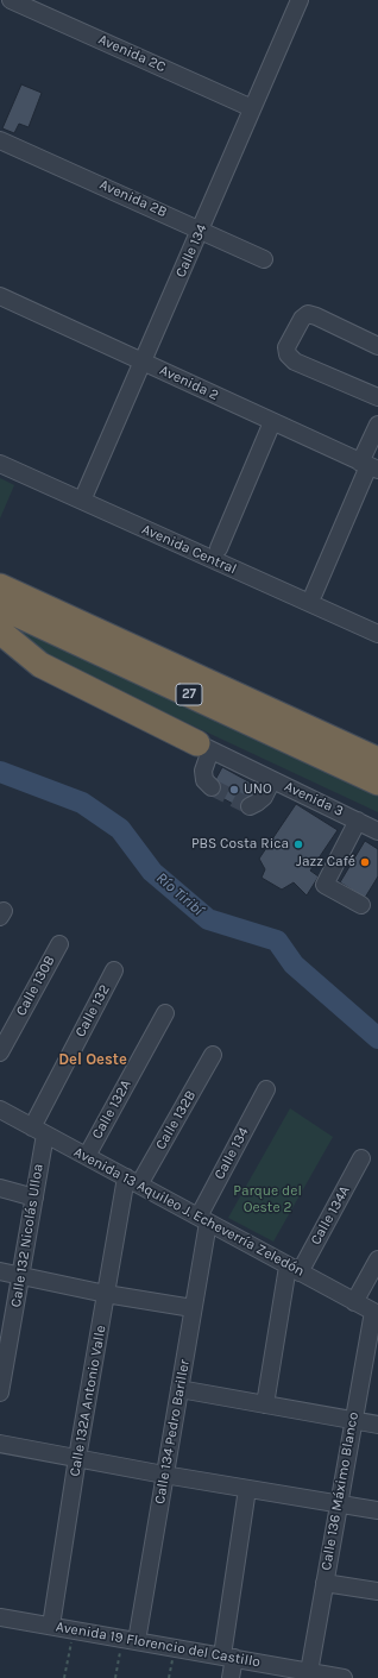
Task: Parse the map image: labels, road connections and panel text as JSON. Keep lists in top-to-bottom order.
{
  "streets": {
    "highway": ["27"],
    "street": [
      "Avenida 2C",
      "Avenida 2B",
      "Calle 134",
      "Avenida 2",
      "Avenida Central",
      "Avenida 3",
      "Calle 130B",
      "Calle 132",
      "Calle 132A",
      "Calle 132B",
      "Avenida 13 Aquileo J. Echeverría Zeledón",
      "Calle 134A",
      "Calle 132 Nicolás Ulloa",
      "Calle 132A Antonio Valle",
      "Calle 134 Pedro Bariller",
      "Calle 136 Máximo Blanco",
      "Avenida 19 Florencio del Castillo"
    ]
  },
  "crossings": [
    ["Avenida 2C", "Calle 134"],
    ["Avenida 2B", "Calle 134"],
    ["Calle 134", "Avenida 2"],
    ["Calle 134", "Avenida Central"],
    ["Calle 134", "Avenida 13 Aquileo J. Echeverría Zeledón"],
    ["Calle 134", "Calle 134 Pedro Bariller"],
    ["Calle 132", "Avenida 13 Aquileo J. Echeverría Zeledón"],
    ["Calle 132", "Calle 132 Nicolás Ulloa"],
    ["Calle 132A", "Avenida 13 Aquileo J. Echeverría Zeledón"],
    ["Calle 132B", "Avenida 13 Aquileo J. Echeverría Zeledón"],
    ["Calle 132B", "Calle 132A Antonio Valle"],
    ["Avenida 13 Aquileo J. Echeverría Zeledón", "Calle 134A"],
    ["Avenida 13 Aquileo J. Echeverría Zeledón", "Calle 132 Nicolás Ulloa"],
    ["Avenida 13 Aquileo J. Echeverría Zeledón", "Calle 132A Antonio Valle"],
    ["Avenida 13 Aquileo J. Echeverría Zeledón", "Calle 134 Pedro Bariller"],
    ["Avenida 13 Aquileo J. Echeverría Zeledón", "Calle 136 Máximo Blanco"],
    ["Calle 132A Antonio Valle", "Avenida 19 Florencio del Castillo"],
    ["Calle 134 Pedro Bariller", "Avenida 19 Florencio del Castillo"],
    ["Calle 136 Máximo Blanco", "Avenida 19 Florencio del Castillo"]
  ],
  "districts": ["Del Oeste"],
  "water": ["Río Tiribí"],
  "parks": ["Parque del Oeste 2"],
  "places": ["UNO", "PBS Costa Rica", "Jazz Café"]
}
